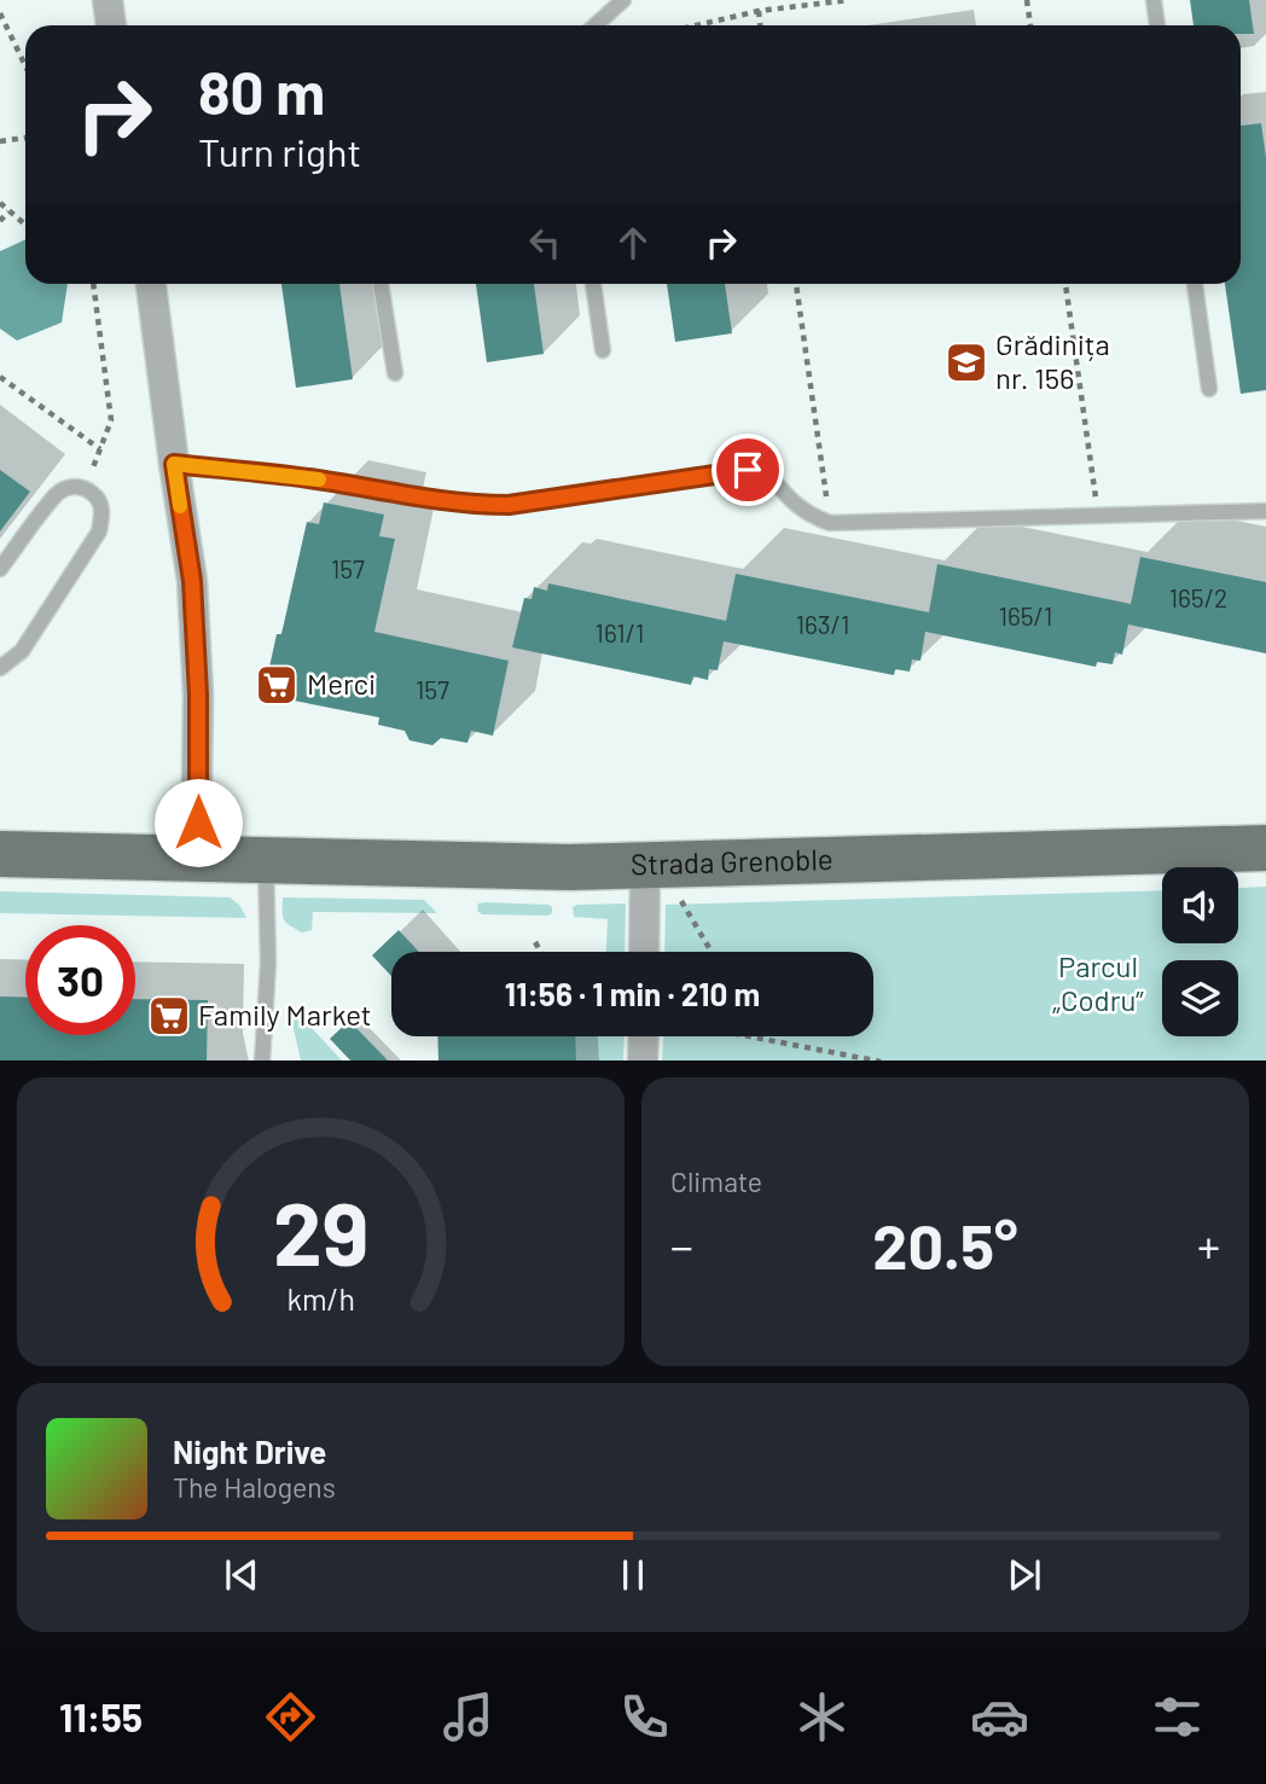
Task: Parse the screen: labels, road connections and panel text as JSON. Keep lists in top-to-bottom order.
{
  "streets": {
    "main road": ["Strada Grenoble"]
  },
  "parks": ["Parcul „Codru”"],
  "places": {
    "school or university": ["Grădinița nr. 156"],
    "supermarket": ["Merci", "Family Market"]
  },
  "house_numbers": [
    "157",
    "165/2",
    "165/1",
    "163/1",
    "161/1",
    "157"
  ],
  "page": {
    "turn": ["80 m", "Turn right"],
    "limit": "30",
    "trip": "11:56 · 1 min · 210 m",
    "tile": "Climate",
    "heat": ["−", "20.5°", "+"],
    "song": ["Night Drive", "The Halogens"],
    "tabs": "11:55",
    "gauge": ["29", "km/h"]
  }
}
